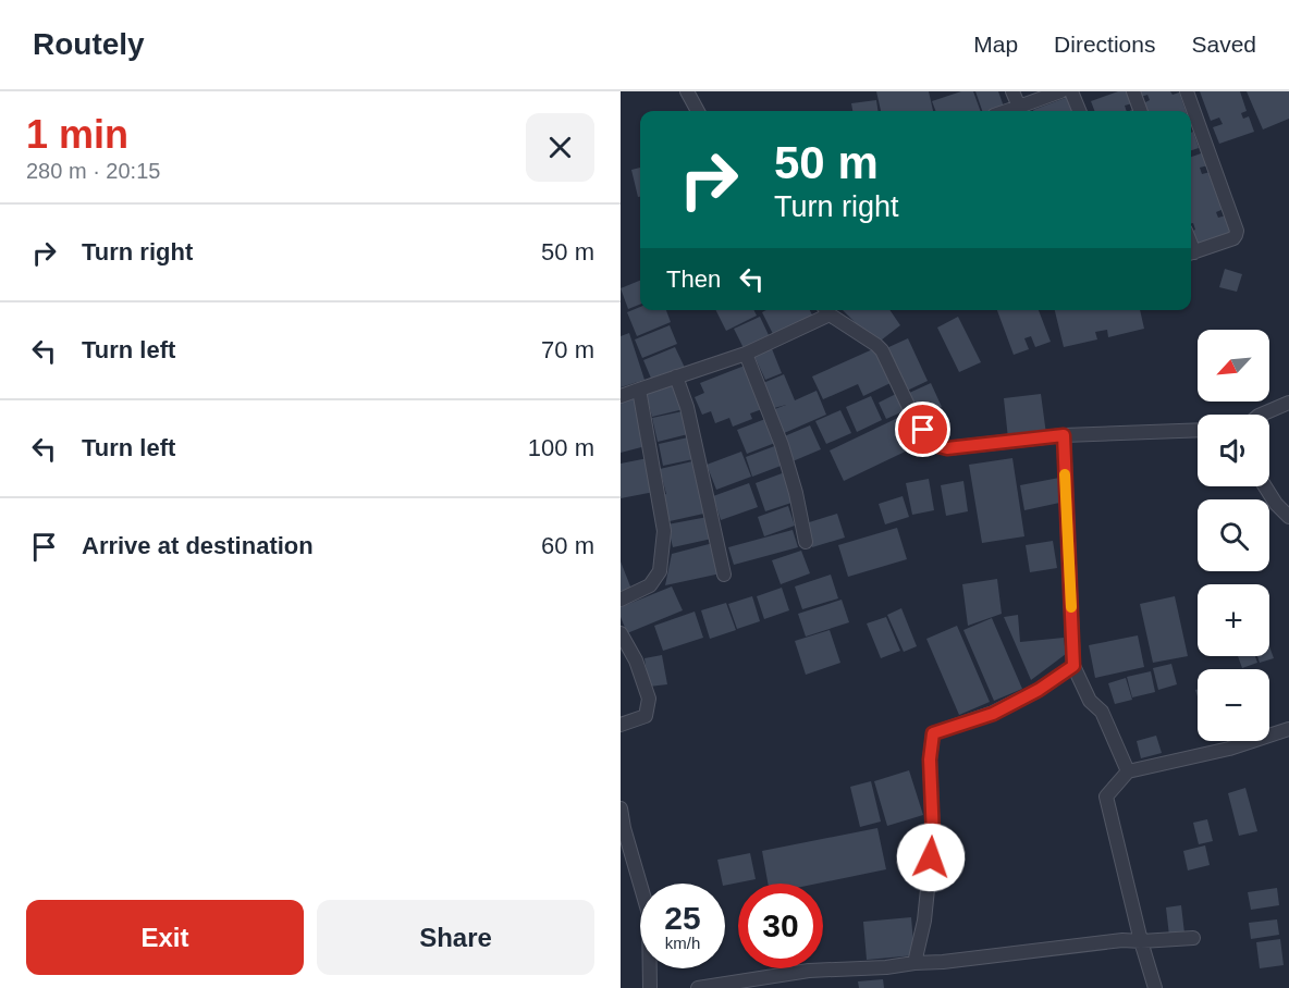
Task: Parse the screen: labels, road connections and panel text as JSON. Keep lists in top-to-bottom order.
{
  "north": "bottom left",
  "page": {
    "header": "Routely",
    "nav": ["Map", "Directions", "Saved"],
    "heading": ["1 min", "280 m · 20:15"],
    "turn": ["50 m", "Turn right"],
    "list": [
      {
        "name": "Turn right",
        "value": "50 m"
      },
      {
        "name": "Turn left",
        "value": "70 m"
      },
      {
        "name": "Turn left",
        "value": "100 m"
      },
      {
        "name": "Arrive at destination",
        "value": "60 m"
      }
    ],
    "then": "Then",
    "map_buttons": ["+", "−"],
    "speed": "25 km/h",
    "limit": "30",
    "buttons": ["Exit", "Share"]
  }
}
